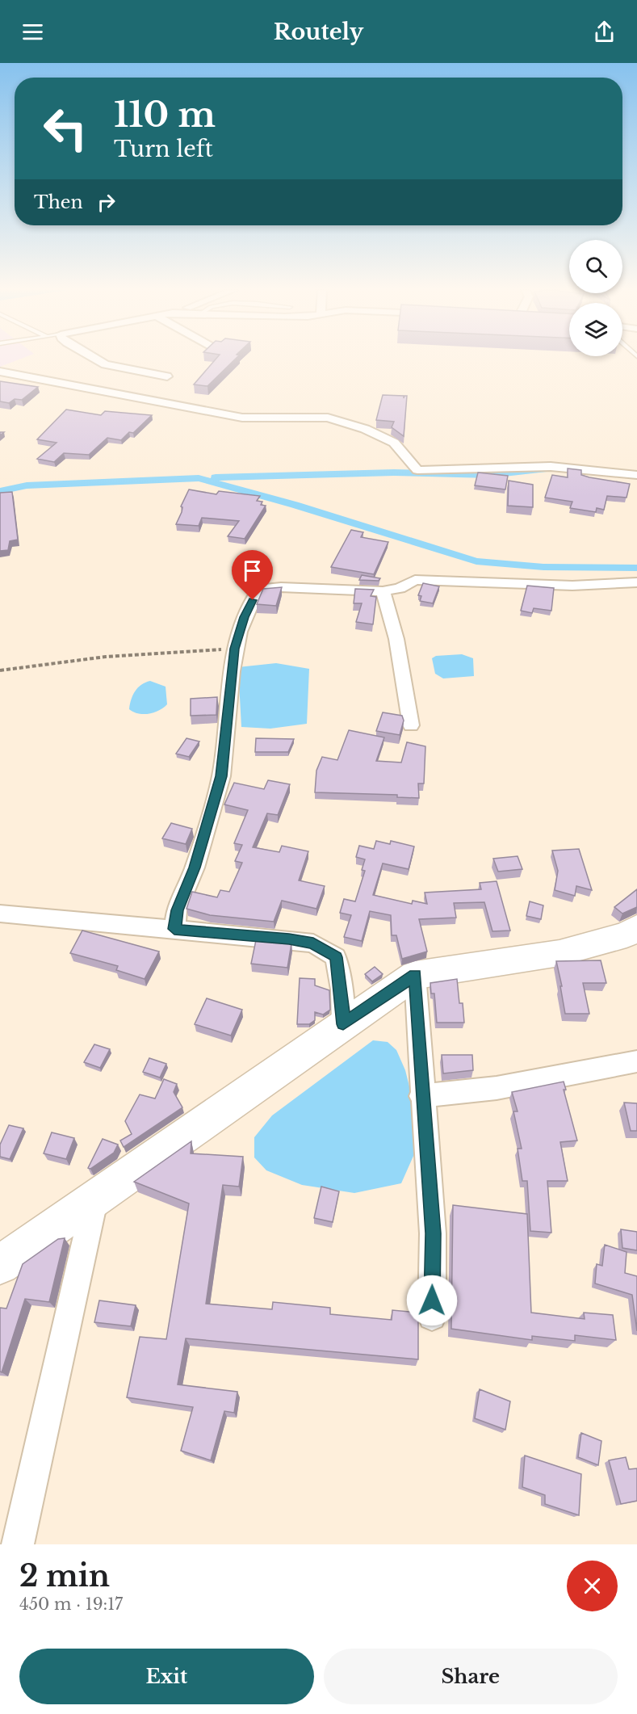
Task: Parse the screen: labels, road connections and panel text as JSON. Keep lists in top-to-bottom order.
{
  "page": {
    "header": "Routely",
    "turn": ["110 m", "Turn left"],
    "then": "Then",
    "heading": ["2 min", "450 m · 19:17"],
    "buttons": ["Exit", "Share"]
  }
}
